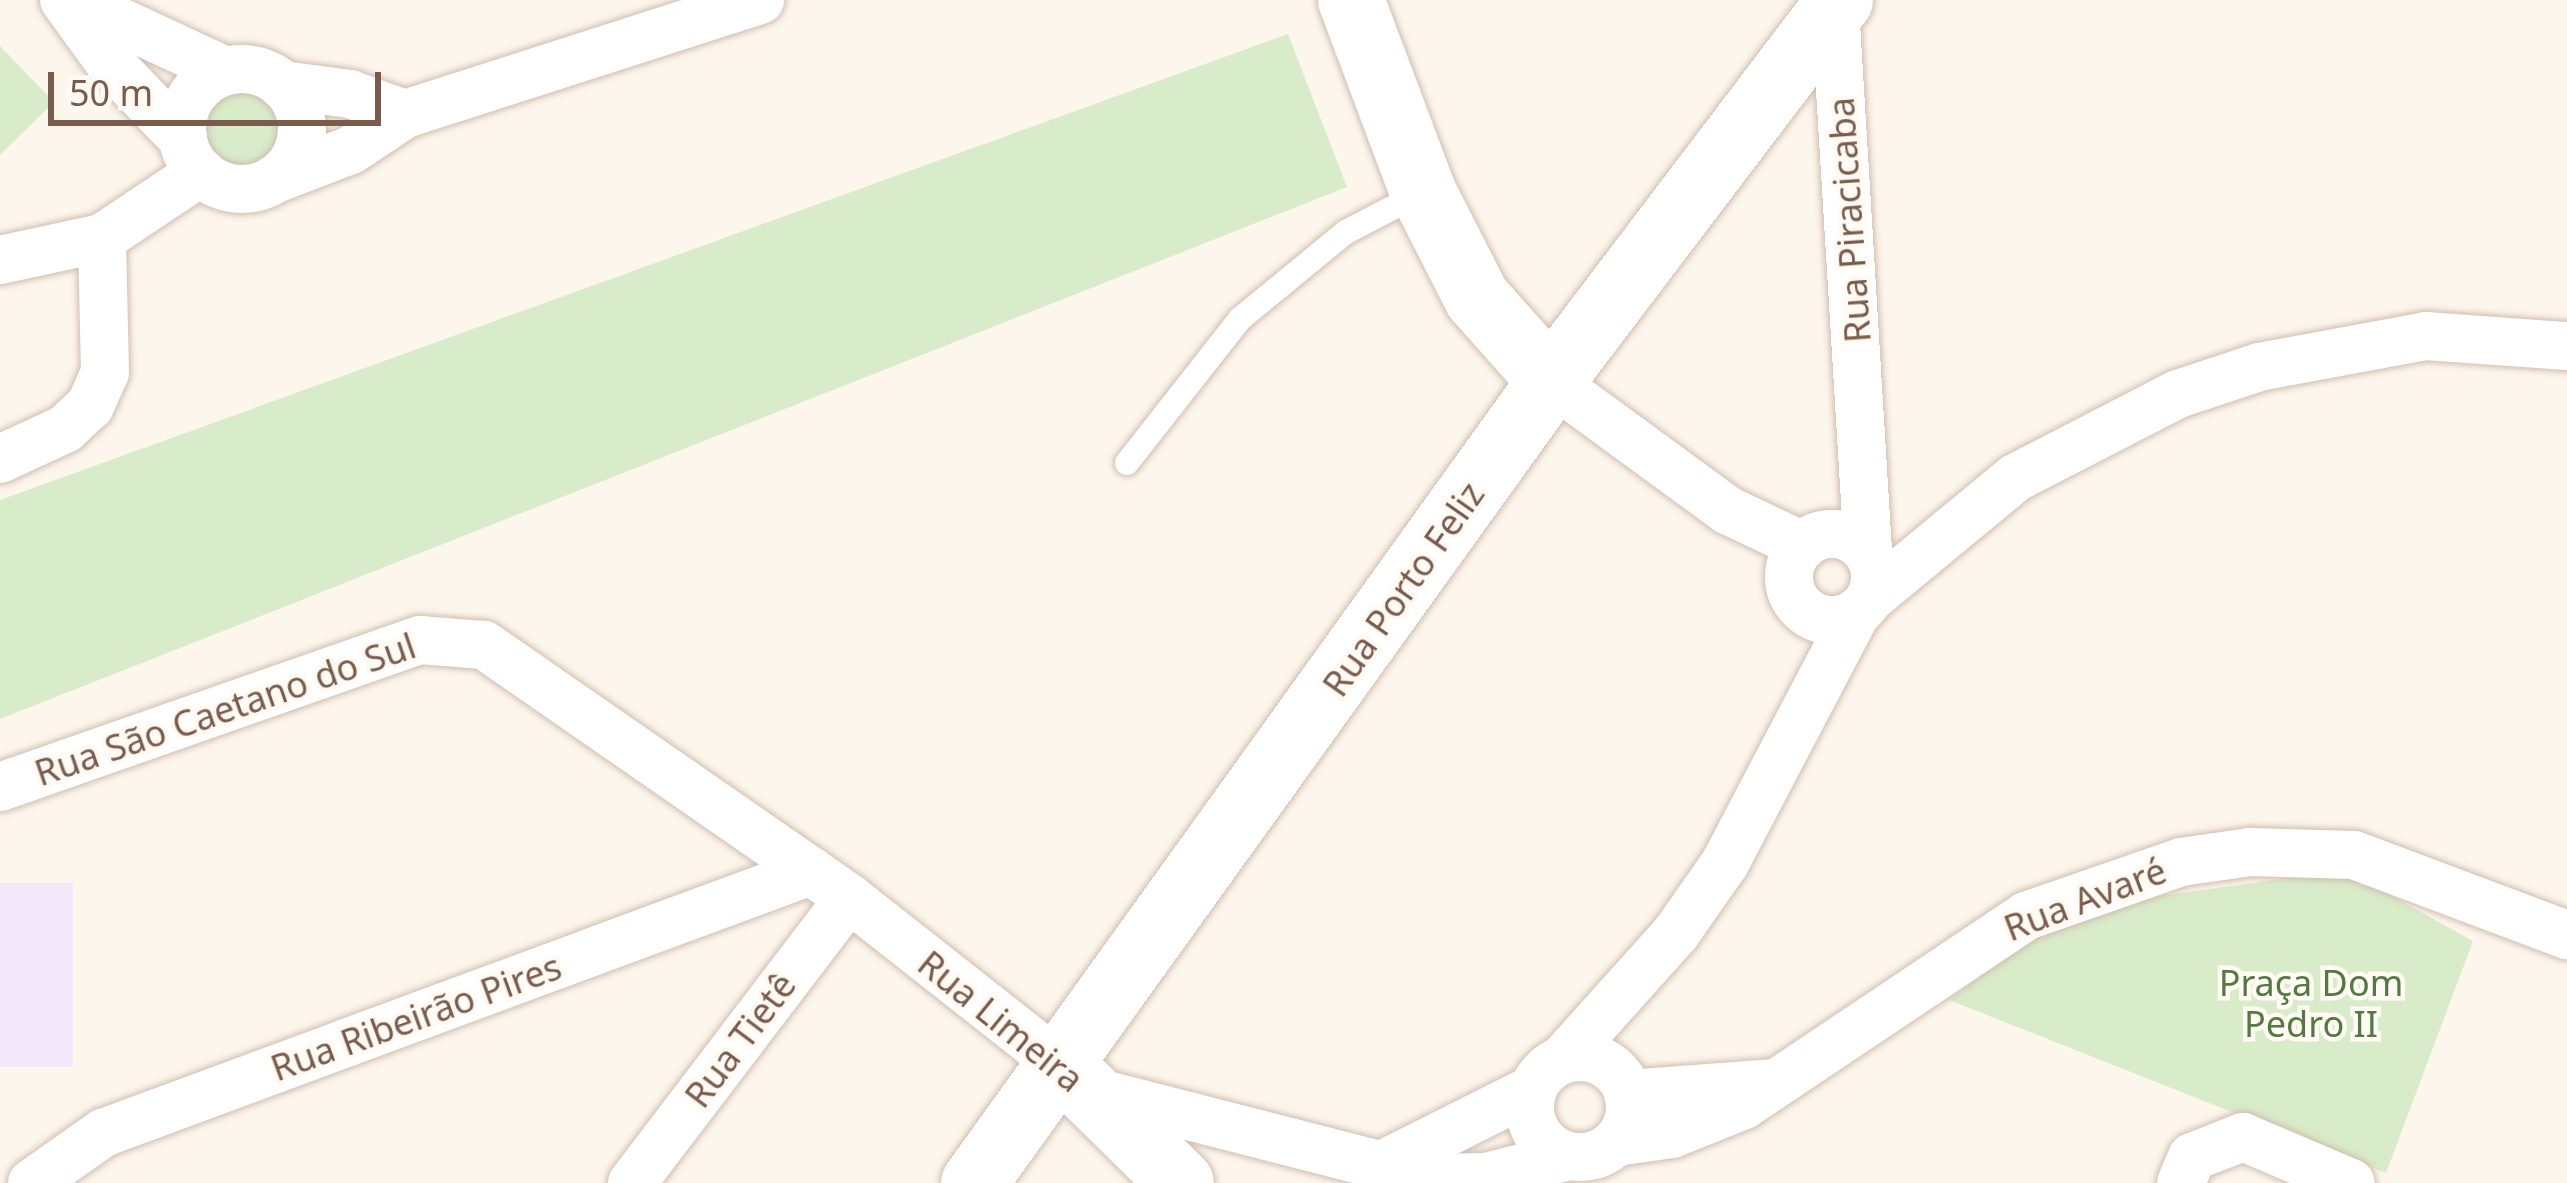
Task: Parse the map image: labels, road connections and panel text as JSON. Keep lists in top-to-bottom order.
{
  "streets": {
    "main road": ["Rua Porto Feliz", "Rua Limeira"],
    "street": [
      "Rua Piracicaba",
      "Rua São Caetano do Sul",
      "Rua Avaré",
      "Rua Ribeirão Pires",
      "Rua Tietê"
    ]
  },
  "crossings": [
    ["Rua Piracicaba", "Rua Porto Feliz"],
    ["Rua Porto Feliz", "Rua Limeira"],
    ["Rua São Caetano do Sul", "Rua Ribeirão Pires"],
    ["Rua São Caetano do Sul", "Rua Limeira"],
    ["Rua São Caetano do Sul", "Rua Tietê"],
    ["Rua Ribeirão Pires", "Rua Limeira"],
    ["Rua Ribeirão Pires", "Rua Tietê"],
    ["Rua Limeira", "Rua Tietê"]
  ],
  "parks": ["Praça Dom Pedro II"],
  "scale_bar": "50 m"
}
